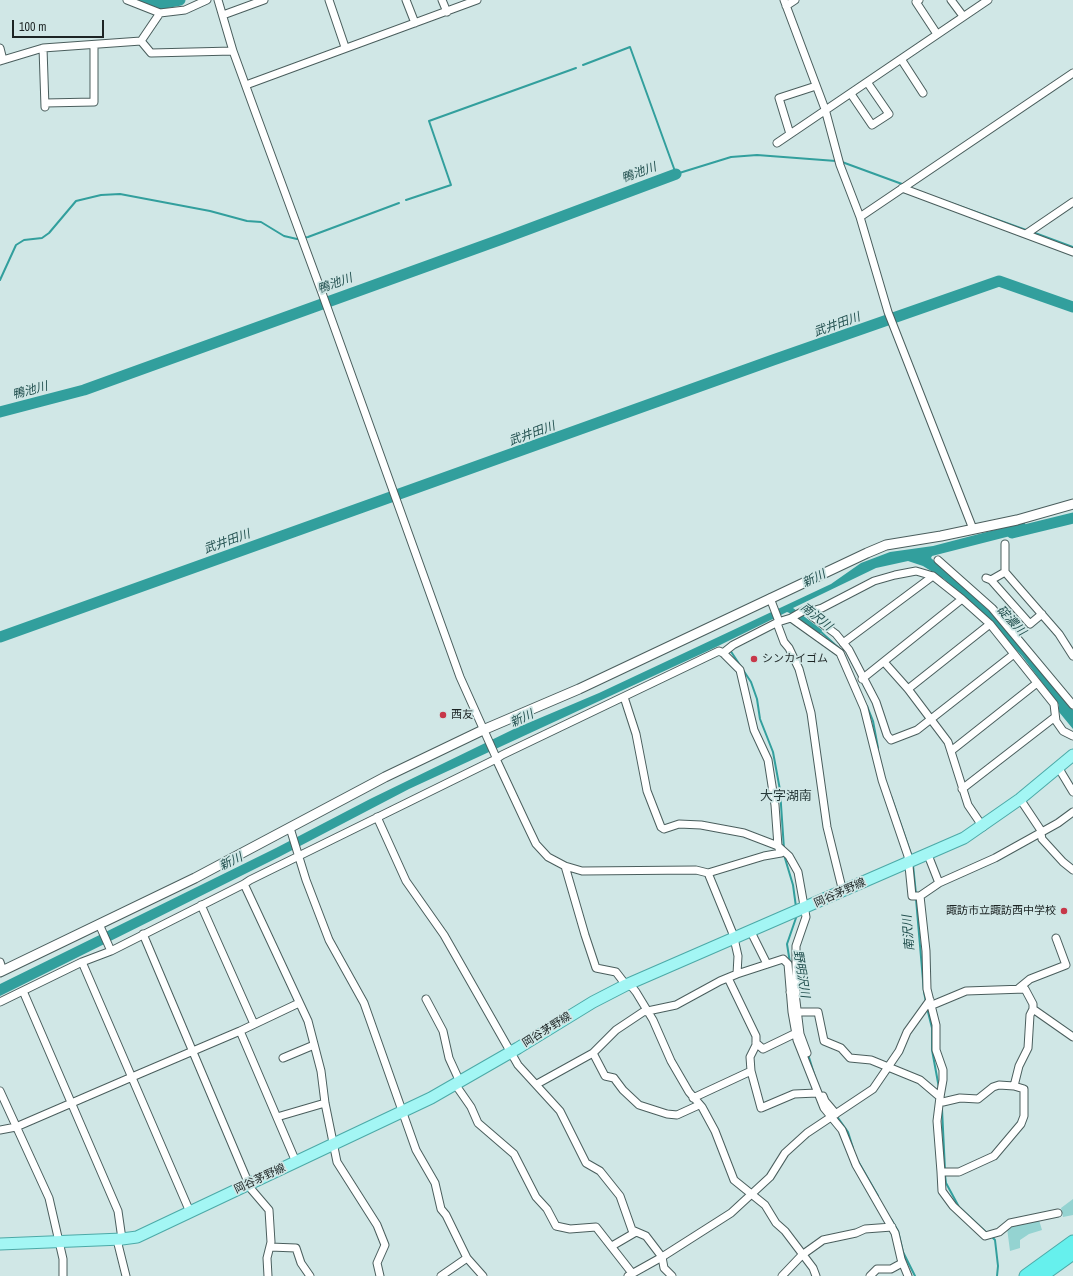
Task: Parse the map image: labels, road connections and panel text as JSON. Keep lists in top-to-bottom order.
{
  "streets": {
    "main road": ["岡谷茅野線"]
  },
  "districts": ["大字湖南"],
  "water": [
    "鴨池川",
    "武井田川",
    "新川",
    "南沢川",
    "碇濃川",
    "野明沢川"
  ],
  "places": ["シンカイゴム", "西友", "諏訪市立諏訪西中学校"],
  "scale_bar": "100 m"
}
